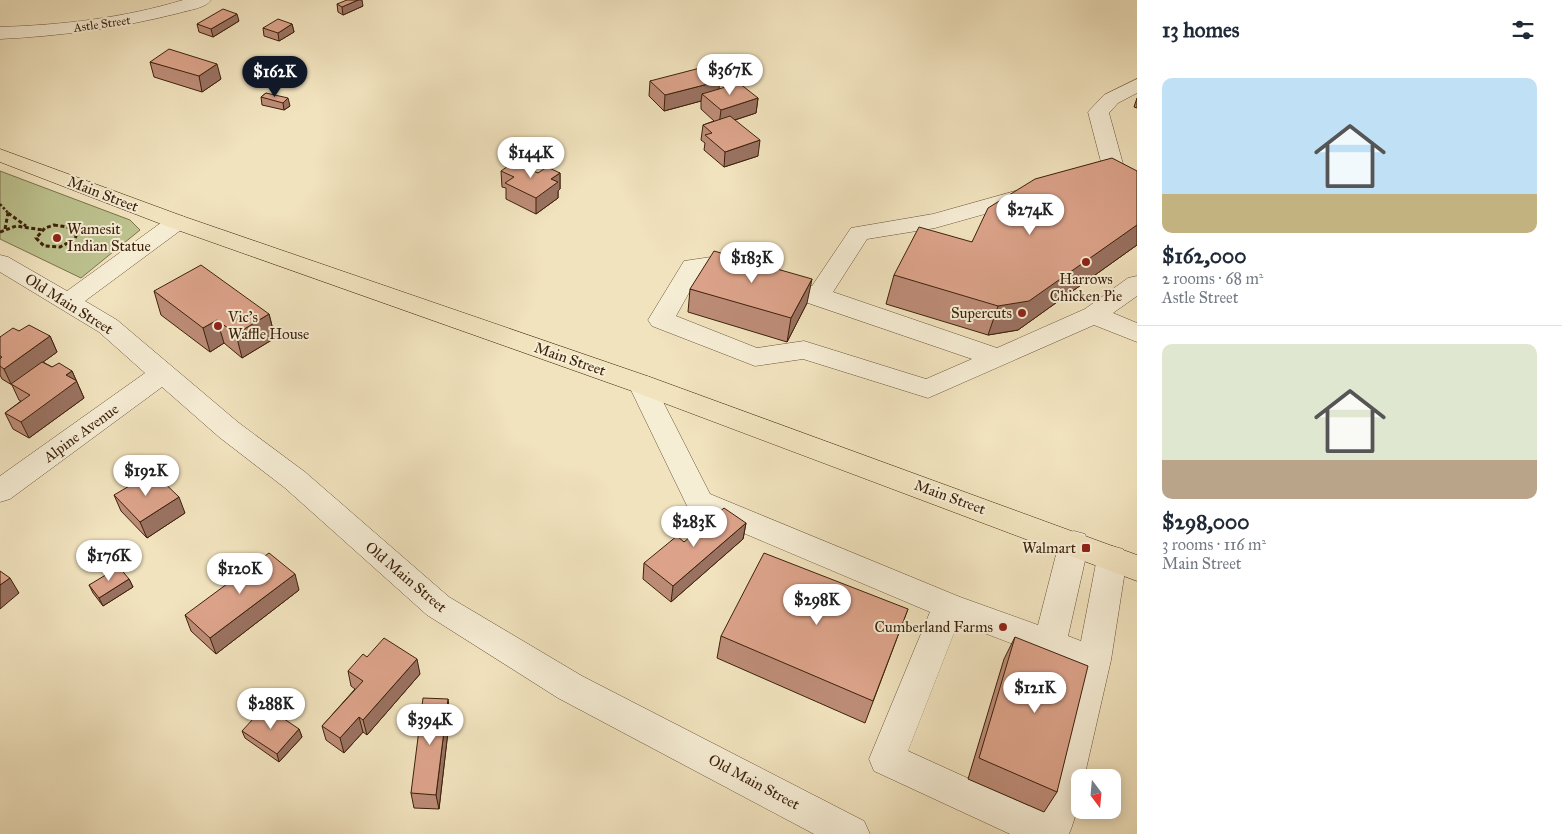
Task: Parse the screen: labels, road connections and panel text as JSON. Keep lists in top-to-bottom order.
{
  "streets": {
    "main road": ["Main Street"],
    "street": ["Astle Street", "Old Main Street", "Alpine Avenue"]
  },
  "crossings": [
    ["Old Main Street", "Alpine Avenue"]
  ],
  "places": {
    "other": [
      "Wamesit Indian Statue",
      "Harrows Chicken Pie",
      "Supercuts",
      "Vic's Waffle House",
      "Cumberland Farms"
    ],
    "transit": ["Walmart"]
  },
  "north": "bottom",
  "page": {
    "heading": "13 homes",
    "price": [
      "$367K",
      "$162K",
      "$144K",
      "$274K",
      "$183K",
      "$192K",
      "$283K",
      "$176K",
      "$120K",
      "$298K",
      "$121K",
      "$288K",
      "$394K"
    ],
    "list": [
      {
        "name": "$162,000",
        "note": "2 rooms · 68 m² · Astle Street"
      },
      {
        "name": "$298,000",
        "note": "3 rooms · 116 m² · Main Street"
      }
    ]
  }
}
